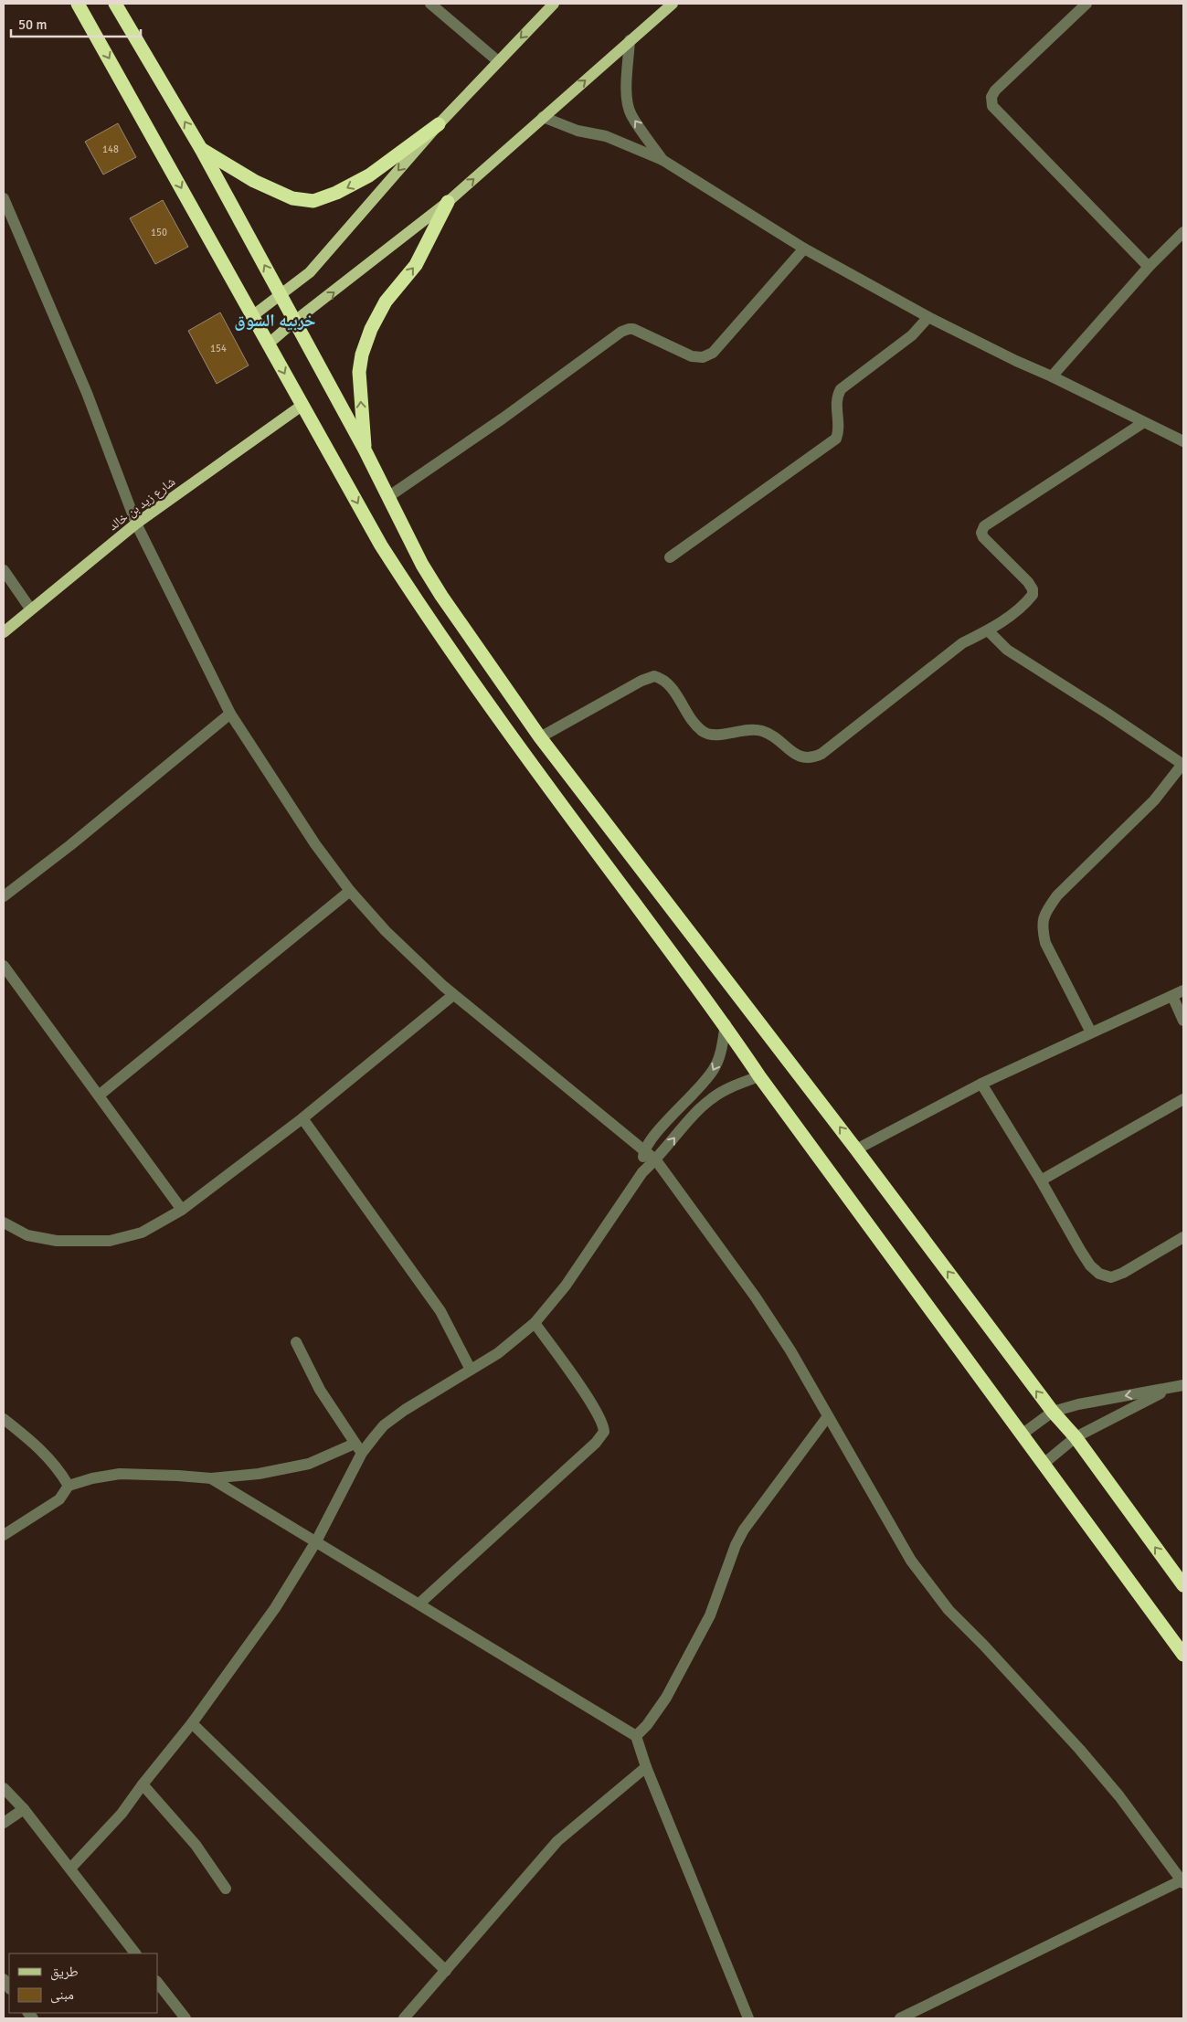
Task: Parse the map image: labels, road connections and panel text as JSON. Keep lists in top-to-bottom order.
{
  "streets": {
    "main road": ["شارع زيد بن خالد"]
  },
  "districts": ["خربیه السوق"],
  "house_numbers": ["148", "150", "154"],
  "legend": ["طريق", "مبنى"],
  "scale_bar": "50 m"
}
